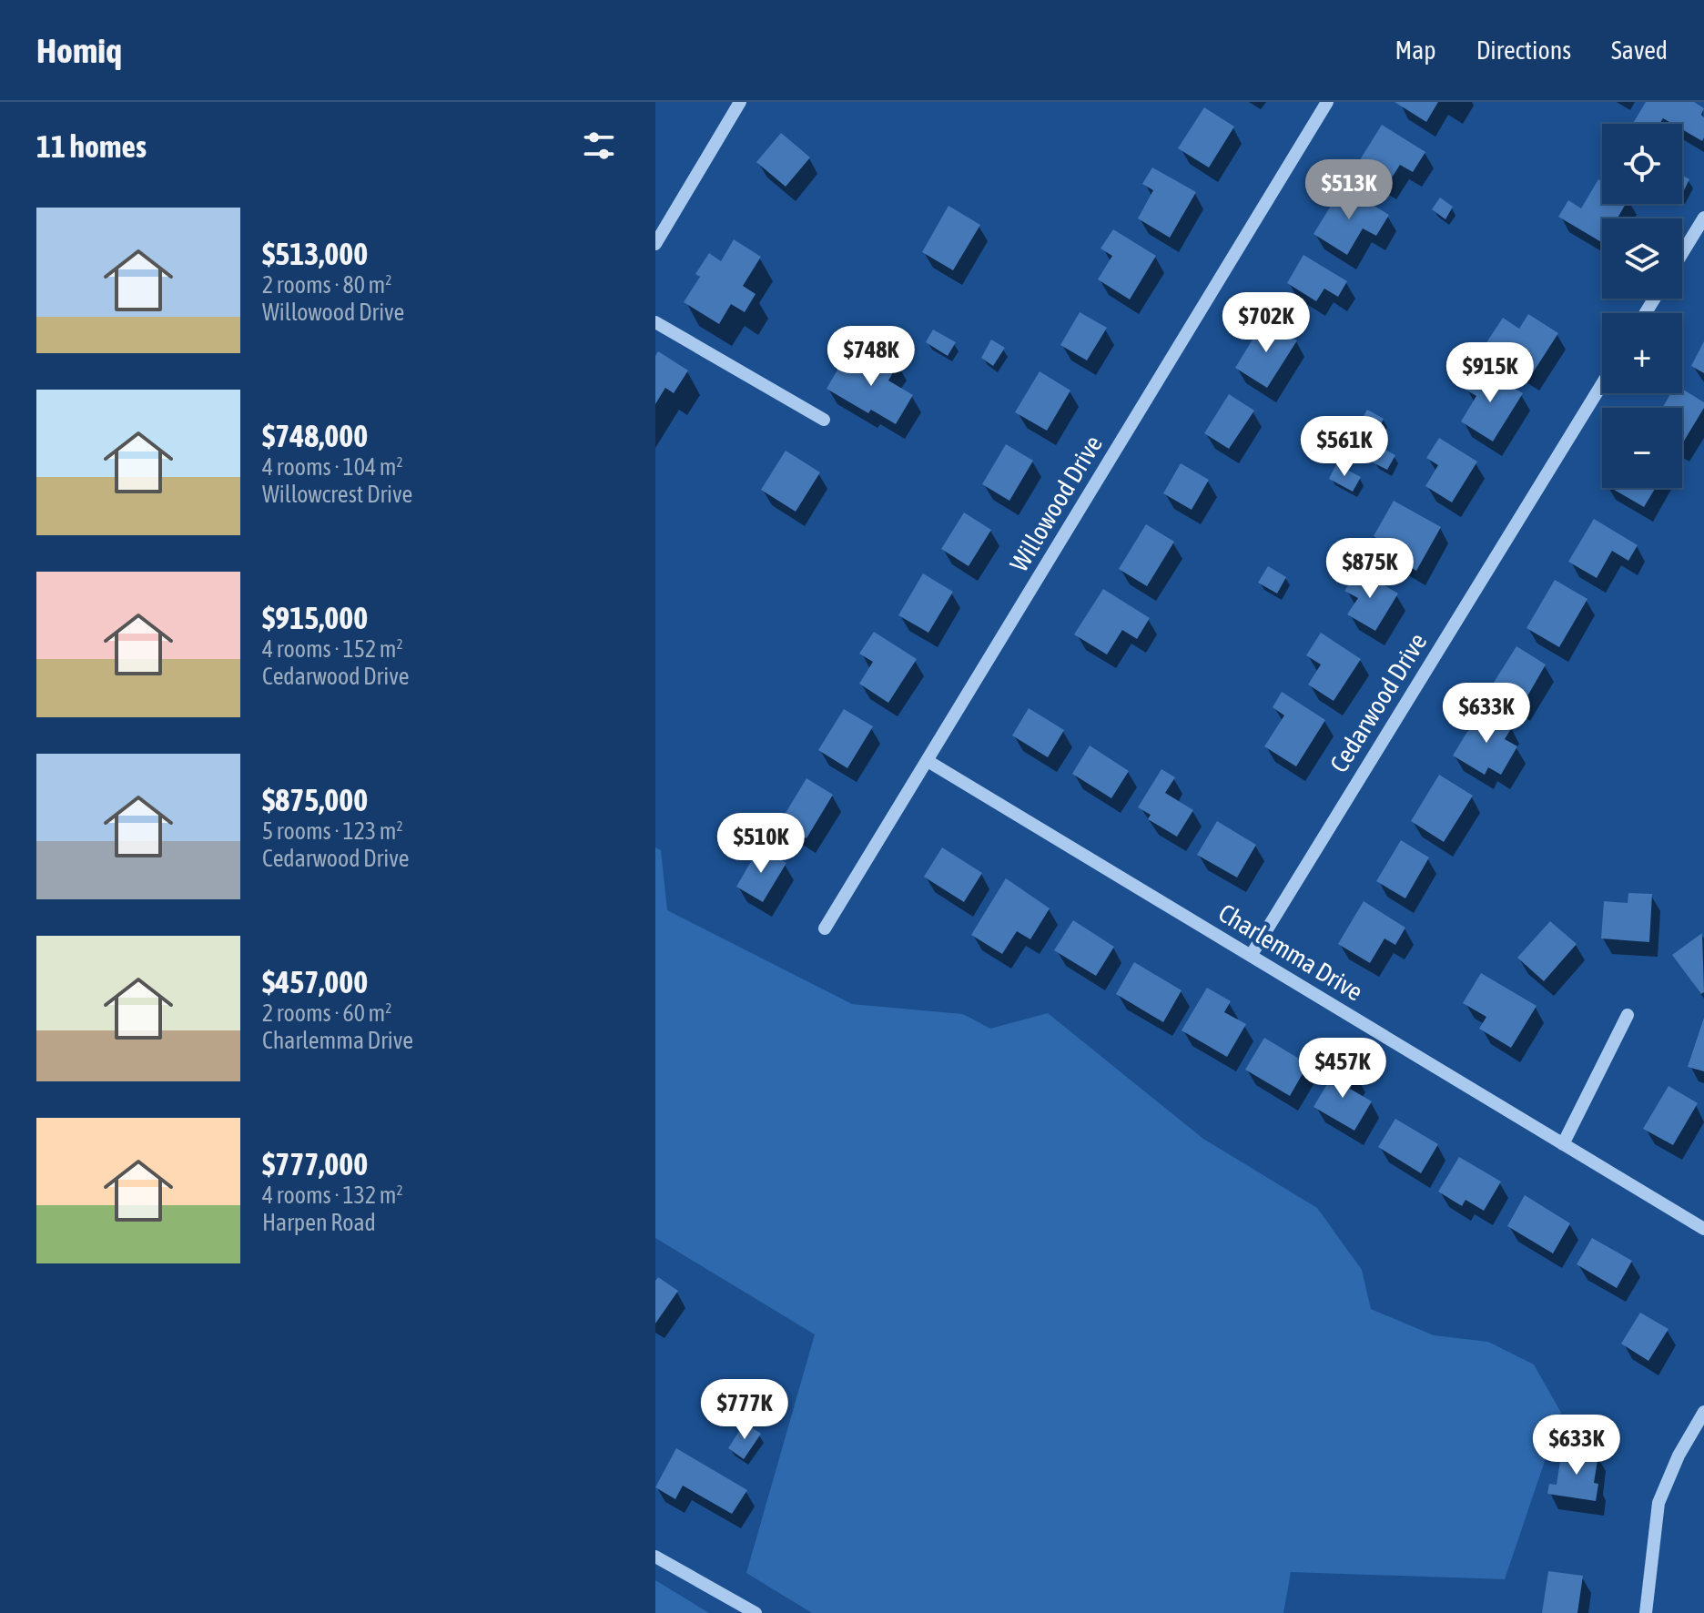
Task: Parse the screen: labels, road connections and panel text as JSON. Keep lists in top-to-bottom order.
{
  "streets": {
    "street": ["Willowood Drive", "Cedarwood Drive", "Charlemma Drive"]
  },
  "crossings": [
    ["Willowood Drive", "Charlemma Drive"],
    ["Cedarwood Drive", "Charlemma Drive"]
  ],
  "page": {
    "header": "Homiq",
    "nav": ["Map", "Directions", "Saved"],
    "heading": "11 homes",
    "map_buttons": ["+", "−"],
    "price": [
      "$513K",
      "$702K",
      "$748K",
      "$915K",
      "$561K",
      "$875K",
      "$633K",
      "$510K",
      "$457K",
      "$777K",
      "$633K"
    ],
    "list": [
      {
        "name": "$513,000",
        "note": "2 rooms · 80 m² · Willowood Drive"
      },
      {
        "name": "$748,000",
        "note": "4 rooms · 104 m² · Willowcrest Drive"
      },
      {
        "name": "$915,000",
        "note": "4 rooms · 152 m² · Cedarwood Drive"
      },
      {
        "name": "$875,000",
        "note": "5 rooms · 123 m² · Cedarwood Drive"
      },
      {
        "name": "$457,000",
        "note": "2 rooms · 60 m² · Charlemma Drive"
      },
      {
        "name": "$777,000",
        "note": "4 rooms · 132 m² · Harpen Road"
      }
    ]
  }
}
